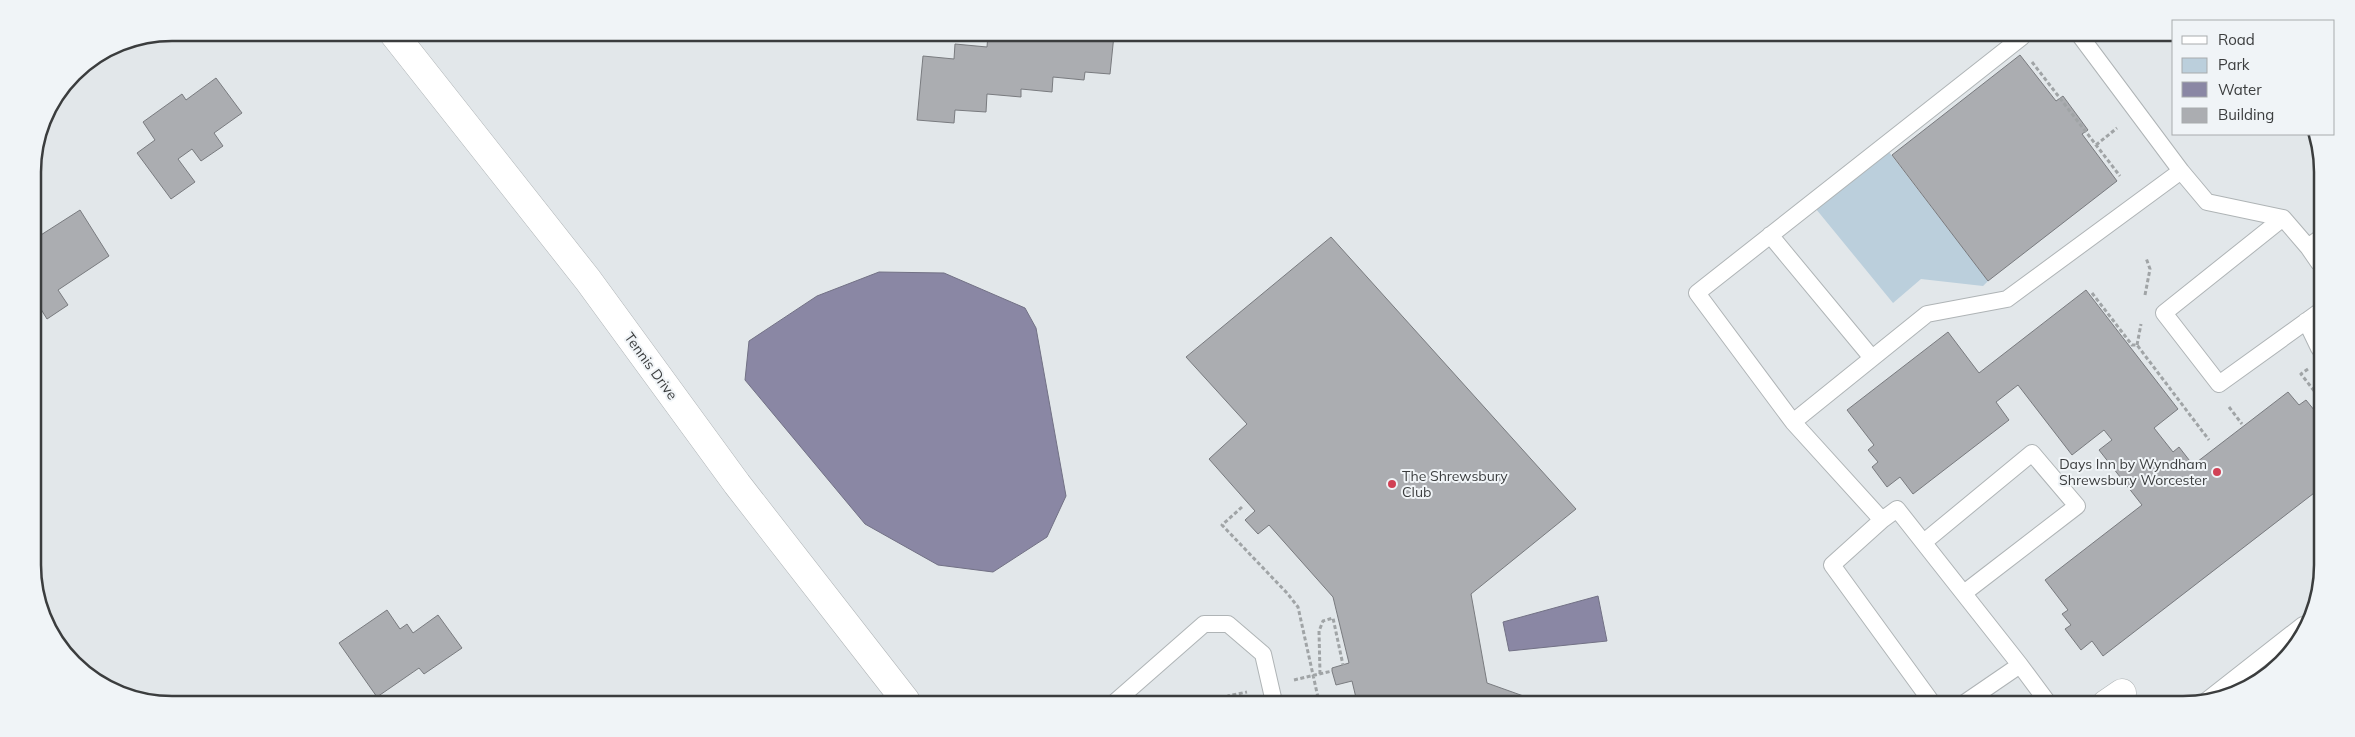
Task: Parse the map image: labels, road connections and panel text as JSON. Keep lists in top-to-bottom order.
{
  "streets": {
    "street": ["Tennis Drive"]
  },
  "places": ["Days Inn by Wyndham Shrewsbury Worcester", "The Shrewsbury Club"],
  "legend": [
    "Road",
    "Park",
    "Water",
    "Building"
  ]
}
